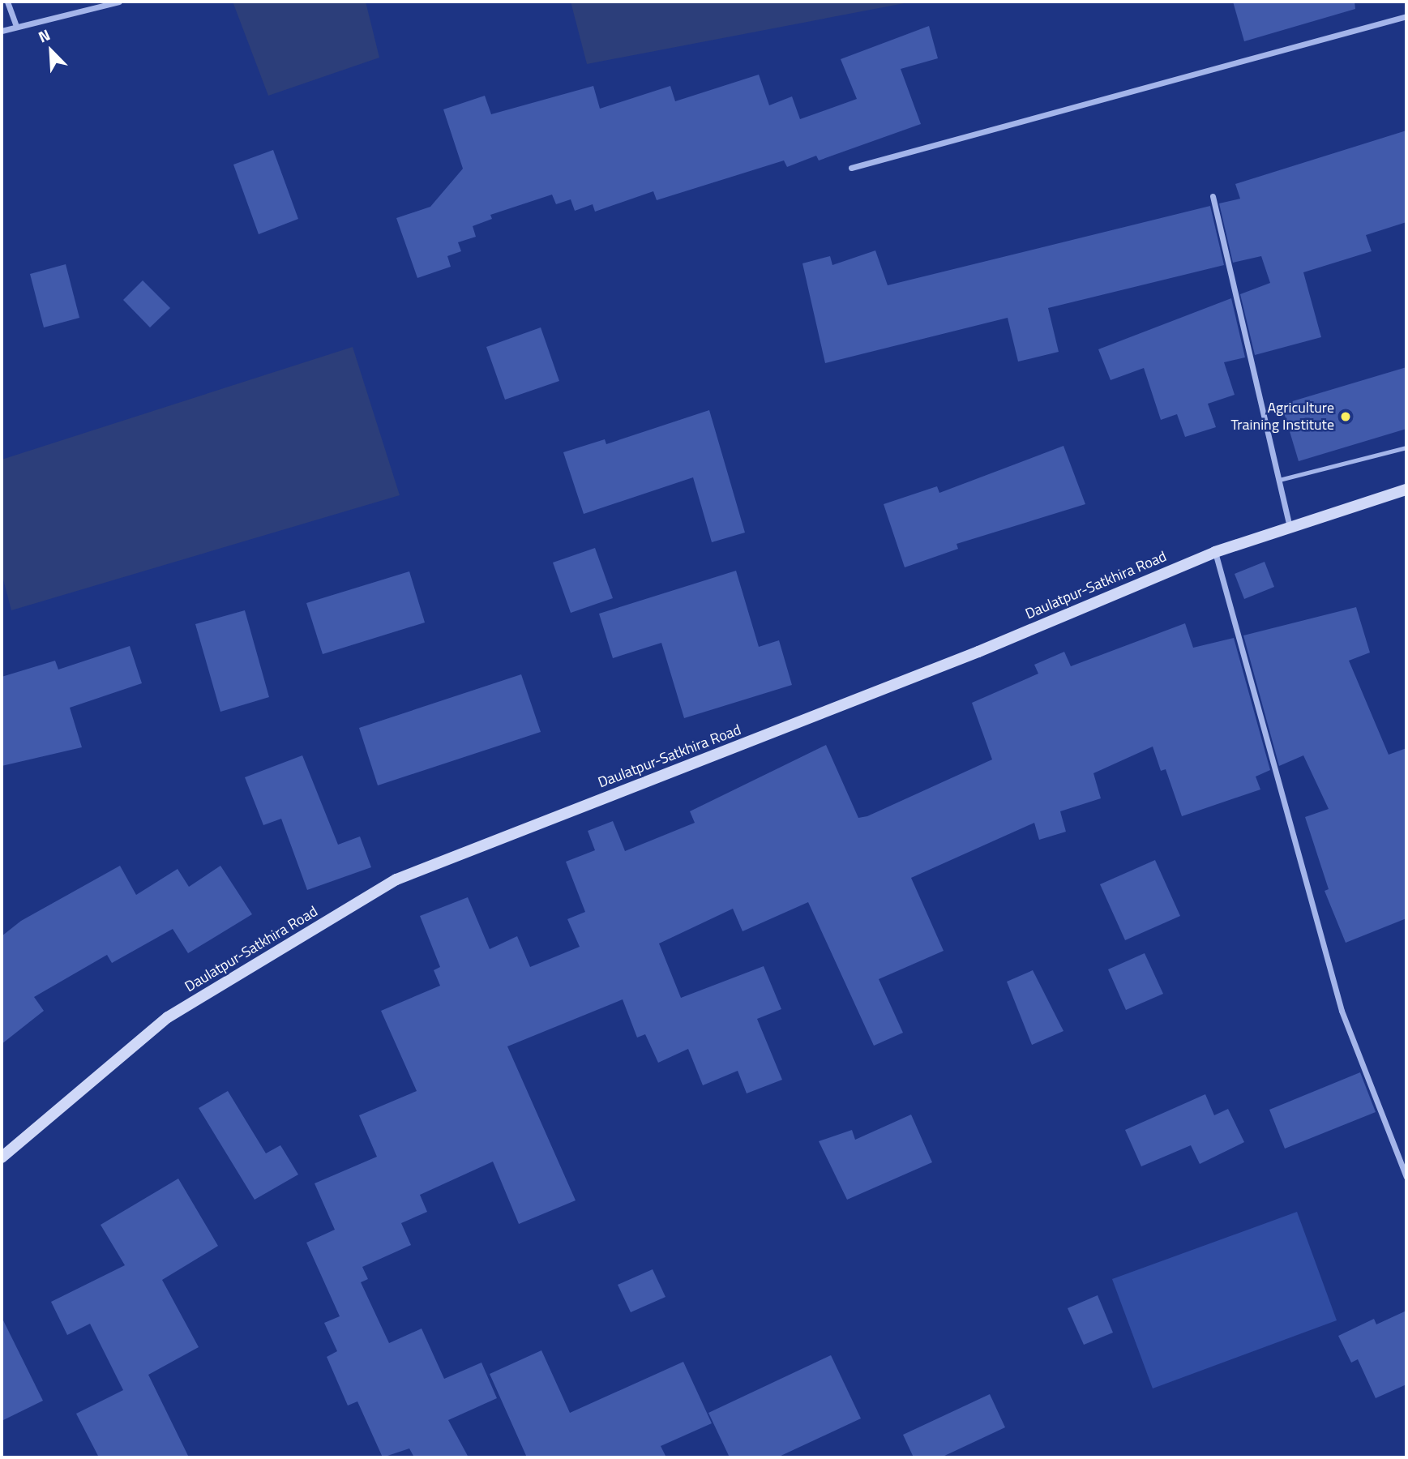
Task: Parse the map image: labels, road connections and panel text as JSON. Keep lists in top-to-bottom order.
{
  "streets": {
    "main road": ["Daulatpur-Satkhira Road"]
  },
  "places": ["Agriculture Training Institute"],
  "north": "top left"
}
